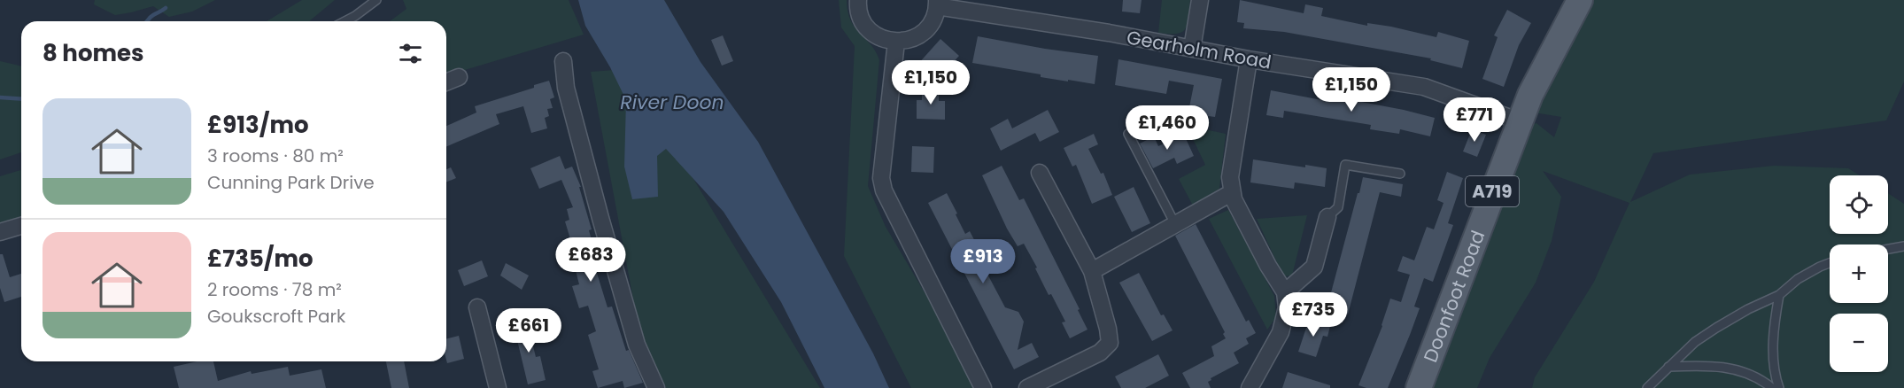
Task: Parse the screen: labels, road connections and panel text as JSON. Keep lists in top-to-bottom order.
{
  "streets": {
    "main road": ["A719", "Doonfoot Road"],
    "street": ["Gearholm Road"]
  },
  "crossings": [
    ["Gearholm Road", "Doonfoot Road"]
  ],
  "water": ["River Doon"],
  "page": {
    "heading": "8 homes",
    "price": [
      "£1,150",
      "£1,150",
      "£771",
      "£1,460",
      "£683",
      "£913",
      "£735",
      "£661"
    ],
    "list": [
      {
        "name": "£913/mo",
        "note": "3 rooms · 80 m² · Cunning Park Drive"
      },
      {
        "name": "£735/mo",
        "note": "2 rooms · 78 m² · Goukscroft Park"
      }
    ],
    "map_buttons": ["+", "−"]
  }
}
